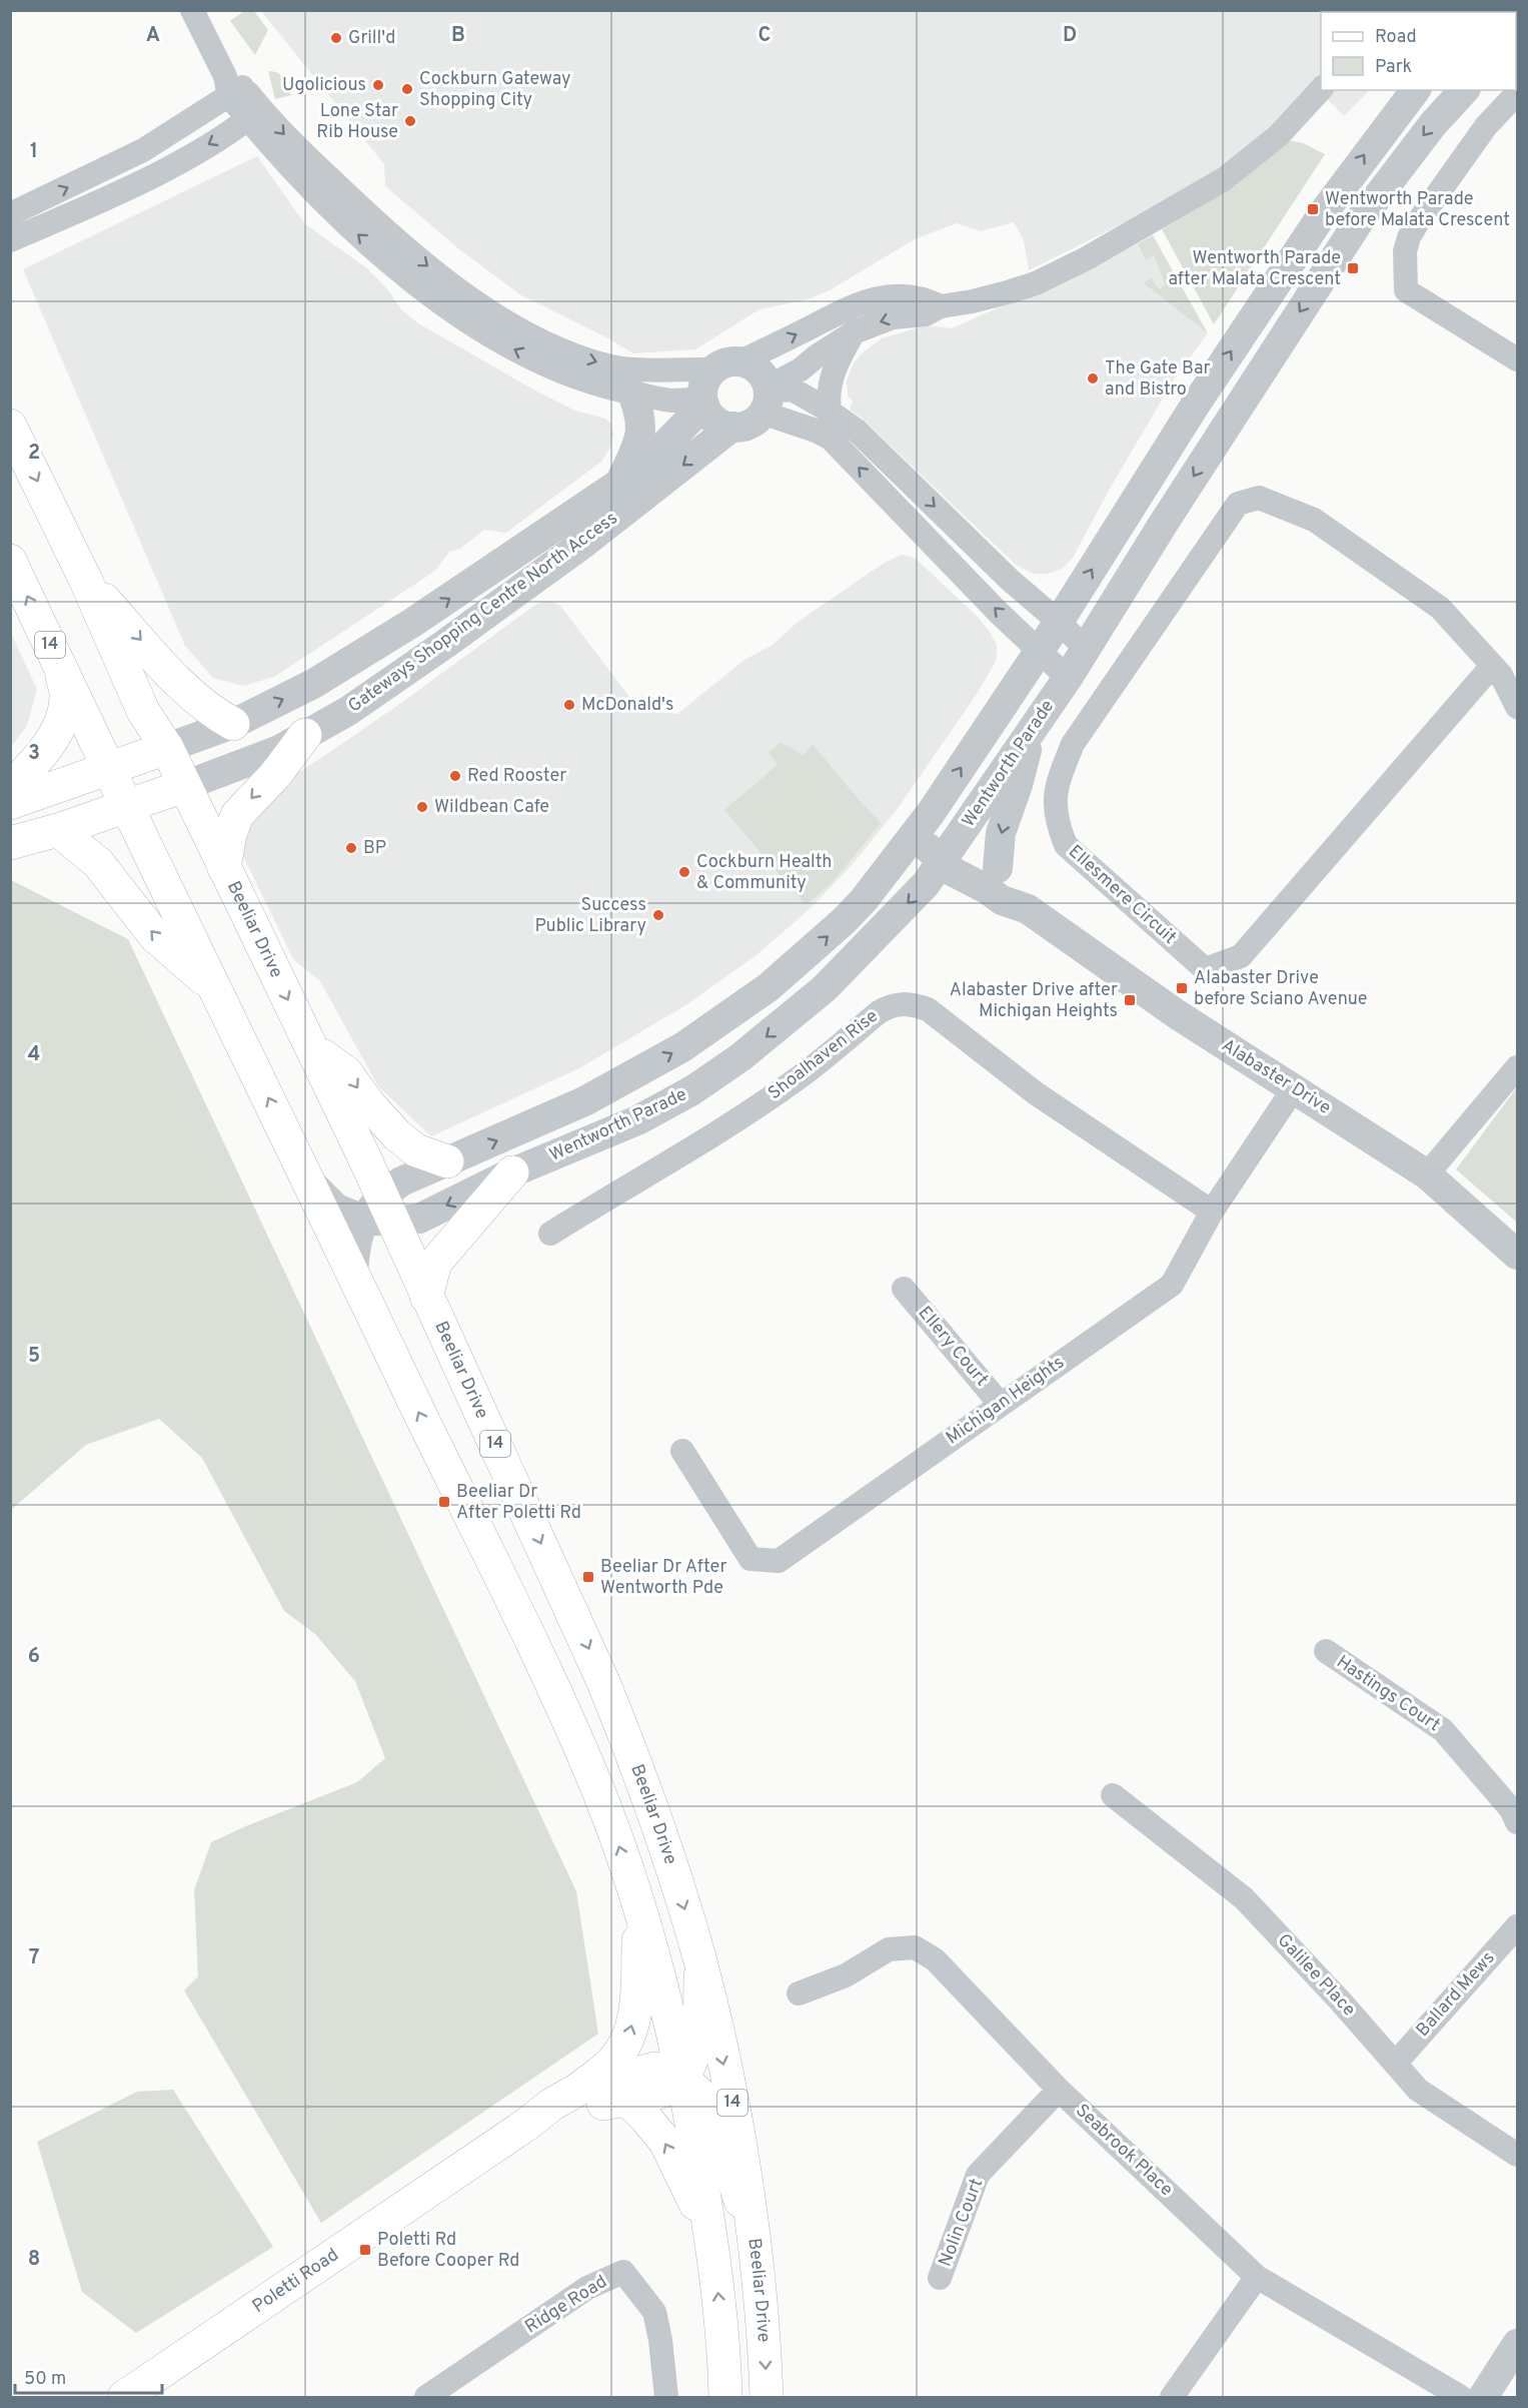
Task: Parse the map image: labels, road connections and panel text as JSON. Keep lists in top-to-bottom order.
{
  "streets": {
    "main road": ["14", "Beeliar Drive", "Poletti Road"],
    "street": [
      "Gateways Shopping Centre North Access",
      "Wentworth Parade",
      "Ellesmere Circuit",
      "Shoalhaven Rise",
      "Alabaster Drive",
      "Ellery Court",
      "Michigan Heights",
      "Hastings Court",
      "Galilee Place",
      "Ballard Mews",
      "Seabrook Place",
      "Nolin Court",
      "Ridge Road"
    ]
  },
  "crossings": [
    ["Gateways Shopping Centre North Access", "Beeliar Drive"],
    ["14", "Poletti Road"],
    ["Wentworth Parade", "Beeliar Drive"],
    ["Wentworth Parade", "Alabaster Drive"],
    ["Shoalhaven Rise", "Michigan Heights"],
    ["Alabaster Drive", "Michigan Heights"],
    ["Ellery Court", "Michigan Heights"],
    ["Galilee Place", "Ballard Mews"],
    ["Seabrook Place", "Nolin Court"]
  ],
  "places": {
    "other": [
      "Grill'd",
      "Ugolicious",
      "Cockburn Gateway Shopping City",
      "Lone Star Rib House",
      "The Gate Bar and Bistro",
      "McDonald's",
      "Red Rooster",
      "Wildbean Cafe",
      "BP",
      "Cockburn Health & Community",
      "Success Public Library"
    ],
    "transit": [
      "Wentworth Parade before Malata Crescent",
      "Wentworth Parade after Malata Crescent",
      "Alabaster Drive before Sciano Avenue",
      "Alabaster Drive after Michigan Heights",
      "Beeliar Dr After Poletti Rd",
      "Beeliar Dr After Wentworth Pde",
      "Poletti Rd Before Cooper Rd"
    ]
  },
  "legend": ["Road", "Park"],
  "scale_bar": "50 m",
  "grid": {
    "columns": [
      "A",
      "B",
      "C",
      "D"
    ],
    "rows": [
      "1",
      "2",
      "3",
      "4",
      "5",
      "6",
      "7",
      "8"
    ]
  }
}
